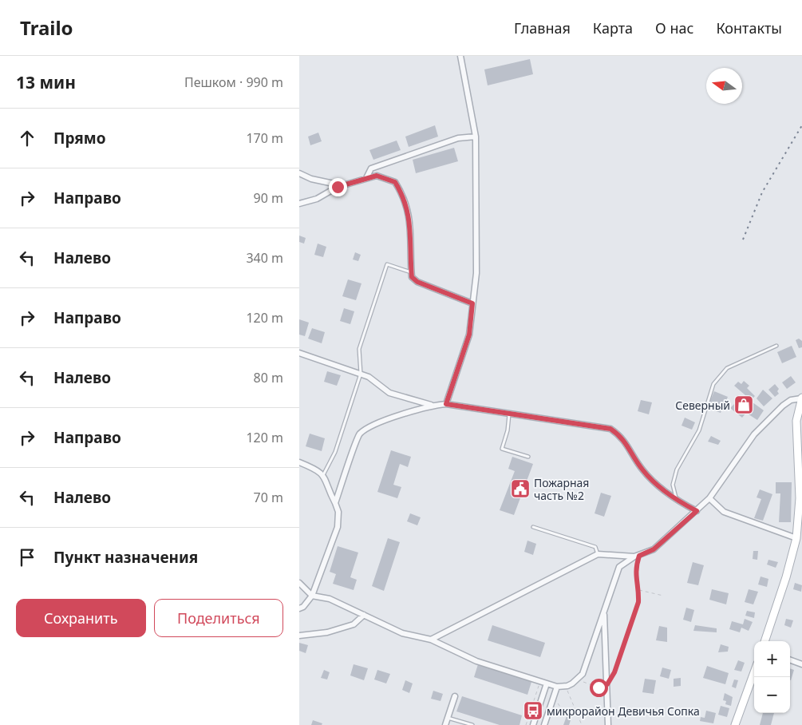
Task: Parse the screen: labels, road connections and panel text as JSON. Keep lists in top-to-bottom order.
{
  "places": {
    "shop": ["Северный"],
    "public building": ["Пожарная часть №2"],
    "bus stop": ["микрорайон Девичья Сопка"]
  },
  "north": "left",
  "page": {
    "header": "Trailo",
    "nav": [
      "Главная",
      "Карта",
      "О нас",
      "Контакты"
    ],
    "heading": ["13 мин", "Пешком · 990 m"],
    "list": [
      ["Прямо", "170 m"],
      ["Направо", "90 m"],
      ["Налево", "340 m"],
      ["Направо", "120 m"],
      ["Налево", "80 m"],
      ["Направо", "120 m"],
      ["Налево", "70 m"],
      "Пункт назначения"
    ],
    "buttons": ["Сохранить", "Поделиться"],
    "map_buttons": ["+", "−"]
  }
}
